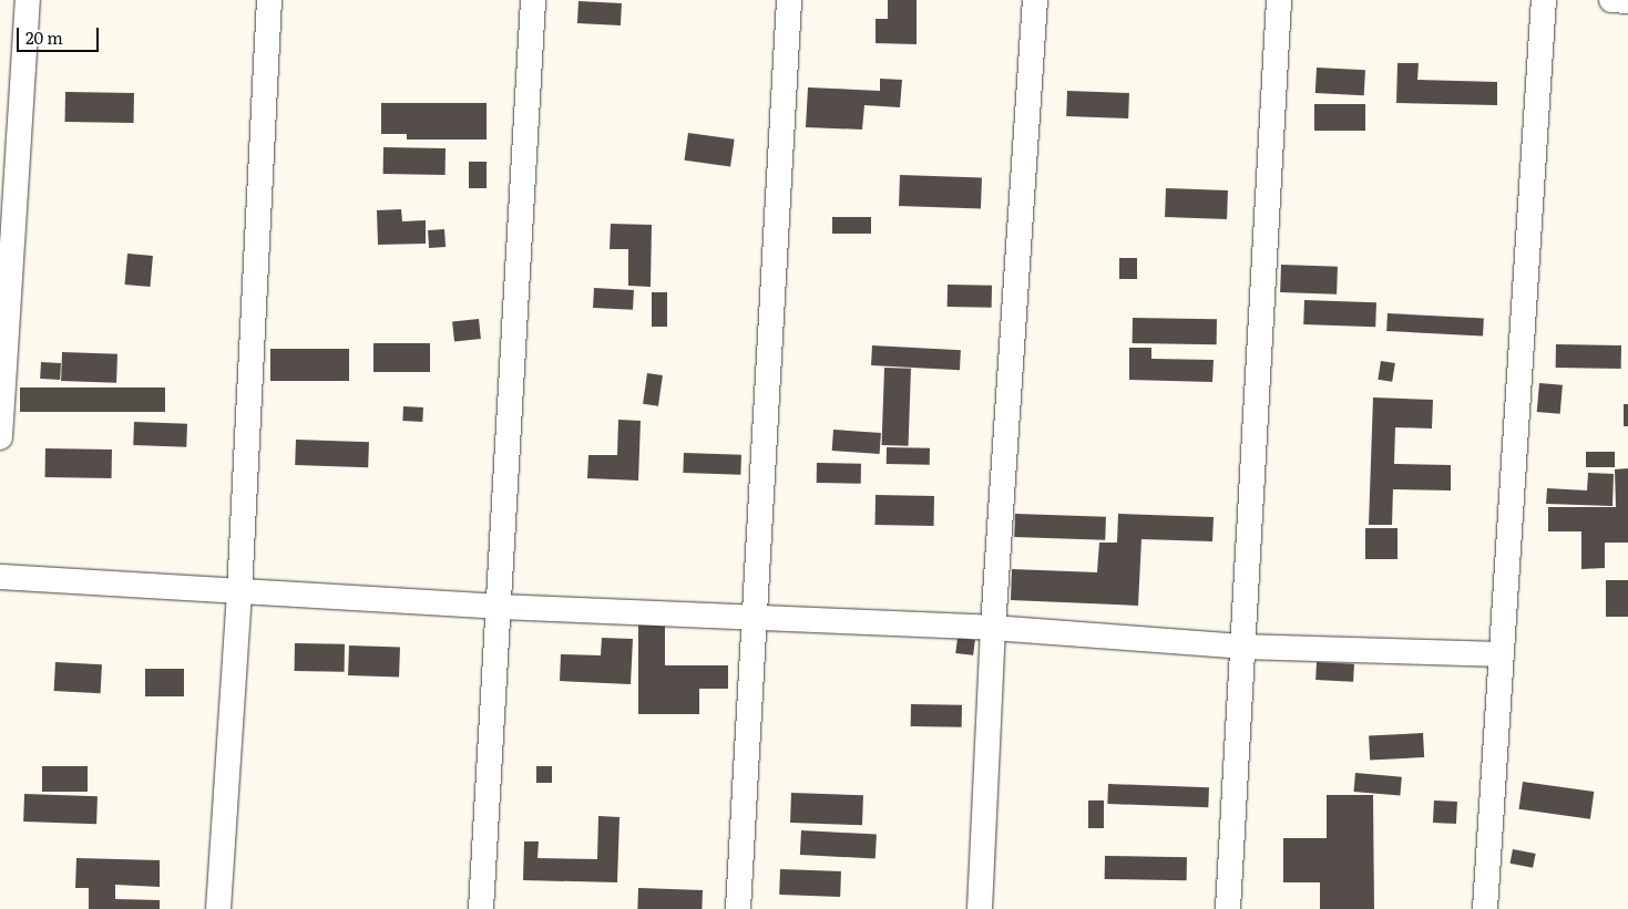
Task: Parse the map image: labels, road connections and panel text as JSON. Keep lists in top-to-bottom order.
{
  "scale_bar": "20 m"
}
